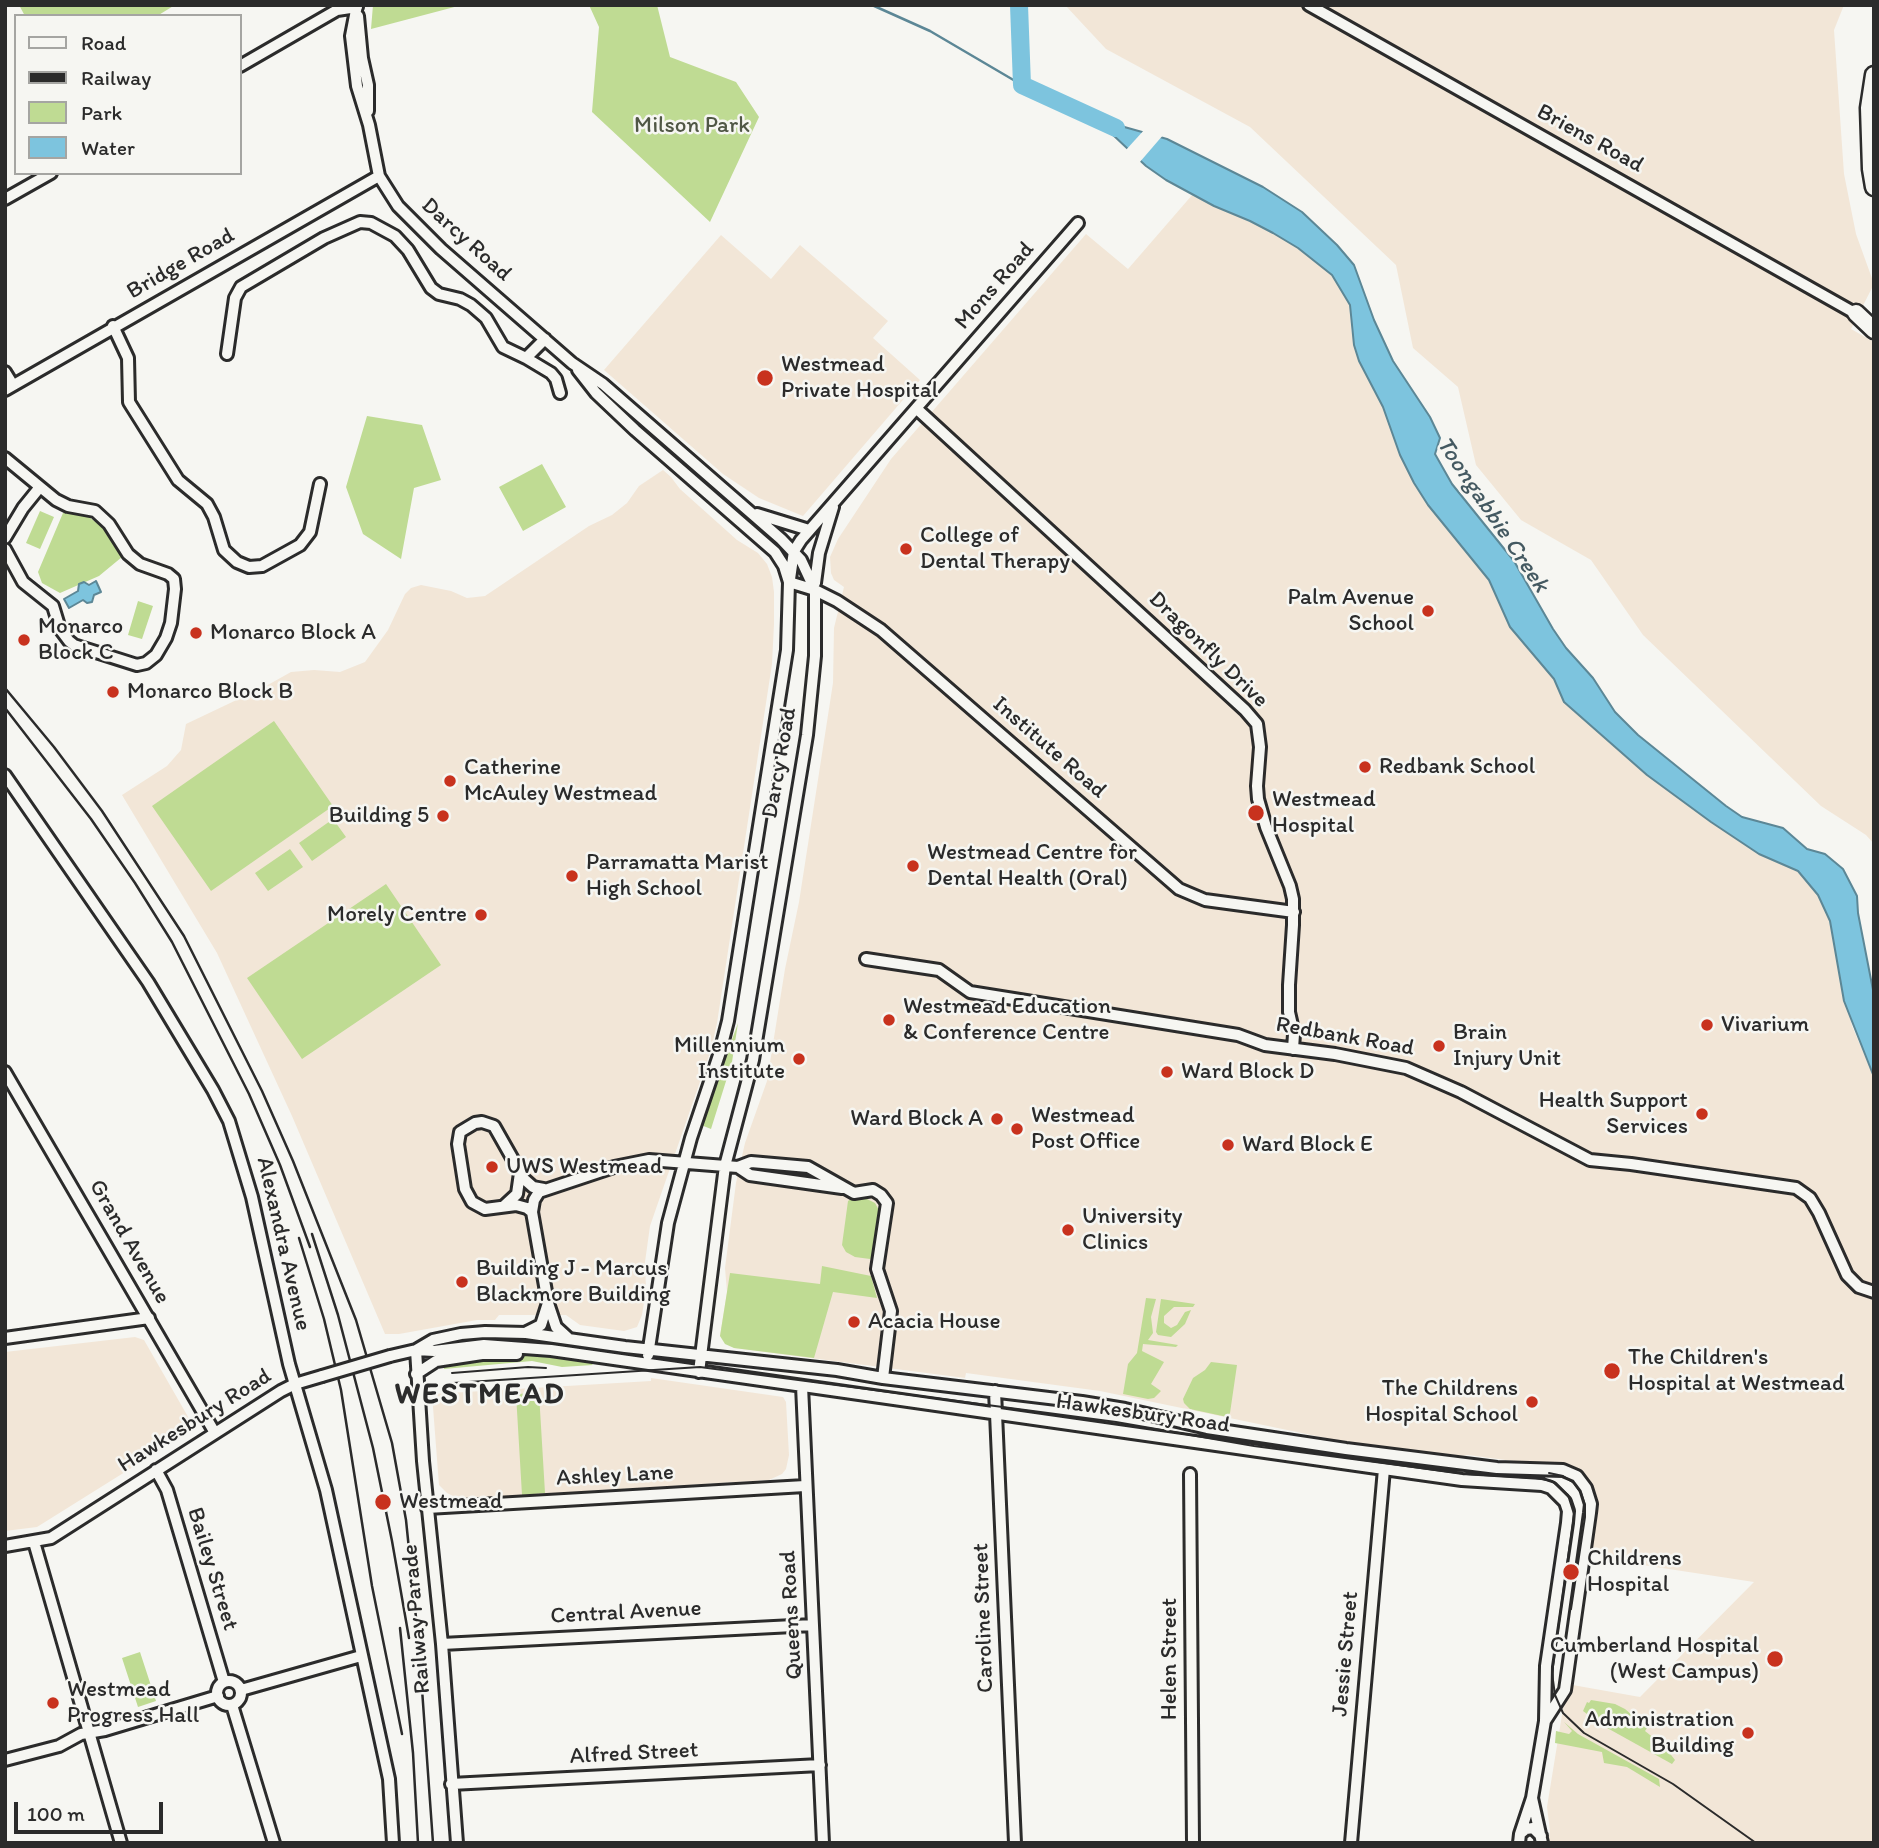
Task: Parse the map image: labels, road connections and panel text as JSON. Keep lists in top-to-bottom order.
{
  "streets": {
    "street": [
      "Briens Road",
      "Darcy Road",
      "Bridge Road",
      "Mons Road",
      "Dragonfly Drive",
      "Institute Road",
      "Redbank Road",
      "Grand Avenue",
      "Alexandra Avenue",
      "Hawkesbury Road",
      "Ashley Lane",
      "Bailey Street",
      "Central Avenue",
      "Queens Road",
      "Caroline Street",
      "Railway Parade",
      "Jessie Street",
      "Helen Street",
      "Alfred Street"
    ]
  },
  "crossings": [
    ["Darcy Road", "Bridge Road"],
    ["Darcy Road", "Mons Road"],
    ["Darcy Road", "Institute Road"],
    ["Darcy Road", "Hawkesbury Road"],
    ["Mons Road", "Dragonfly Drive"],
    ["Mons Road", "Institute Road"],
    ["Dragonfly Drive", "Institute Road"],
    ["Dragonfly Drive", "Redbank Road"],
    ["Grand Avenue", "Hawkesbury Road"],
    ["Alexandra Avenue", "Hawkesbury Road"],
    ["Hawkesbury Road", "Bailey Street"],
    ["Hawkesbury Road", "Queens Road"],
    ["Hawkesbury Road", "Caroline Street"],
    ["Hawkesbury Road", "Railway Parade"],
    ["Hawkesbury Road", "Jessie Street"],
    ["Ashley Lane", "Queens Road"],
    ["Ashley Lane", "Railway Parade"],
    ["Central Avenue", "Queens Road"],
    ["Central Avenue", "Railway Parade"],
    ["Queens Road", "Alfred Street"],
    ["Railway Parade", "Alfred Street"]
  ],
  "districts": ["WESTMEAD"],
  "water": ["Toongabbie Creek"],
  "parks": ["Milson Park"],
  "places": [
    "Westmead Private Hospital",
    "College of Dental Therapy",
    "Palm Avenue School",
    "Monarco Block A",
    "Monarco Block C",
    "Monarco Block B",
    "Redbank School",
    "Catherine McAuley Westmead",
    "Westmead Hospital",
    "Building 5",
    "Westmead Centre for Dental Health (Oral)",
    "Parramatta Marist High School",
    "Morely Centre",
    "Westmead Education & Conference Centre",
    "Vivarium",
    "Brain Injury Unit",
    "Millennium Institute",
    "Ward Block D",
    "Health Support Services",
    "Ward Block A",
    "Westmead Post Office",
    "Ward Block E",
    "UWS Westmead",
    "University Clinics",
    "Building J - Marcus Blackmore Building",
    "Acacia House",
    "The Children's Hospital at Westmead",
    "The Childrens Hospital School",
    "Westmead",
    "Childrens Hospital",
    "Cumberland Hospital (West Campus)",
    "Westmead Progress Hall",
    "Administration Building"
  ],
  "legend": [
    "Road",
    "Railway",
    "Park",
    "Water"
  ],
  "scale_bar": "100 m"
}
